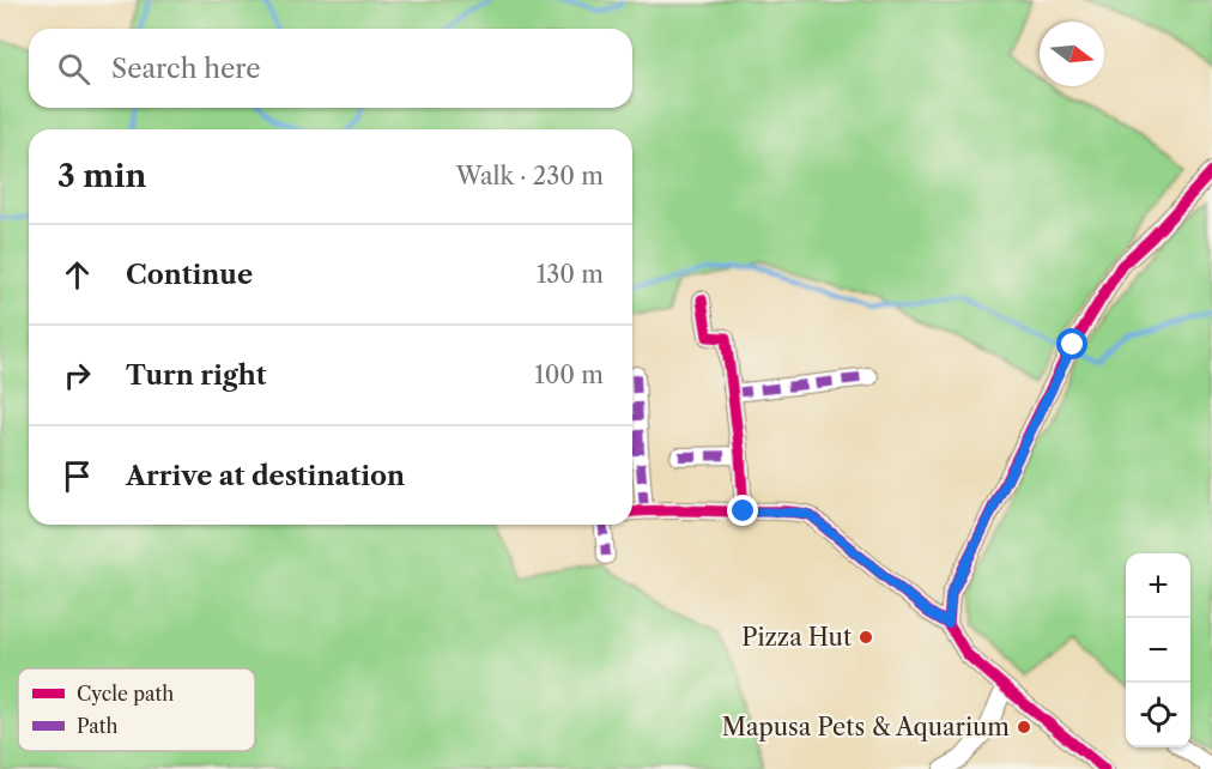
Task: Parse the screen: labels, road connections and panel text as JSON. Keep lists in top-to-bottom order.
{
  "places": ["Pizza Hut", "Mapusa Pets & Aquarium"],
  "legend": ["Cycle path", "Path"],
  "north": "right",
  "page": {
    "search": "Search here",
    "heading": ["3 min", "Walk · 230 m"],
    "list": [
      ["Continue", "130 m"],
      ["Turn right", "100 m"],
      "Arrive at destination"
    ],
    "map_buttons": ["+", "−"]
  }
}
